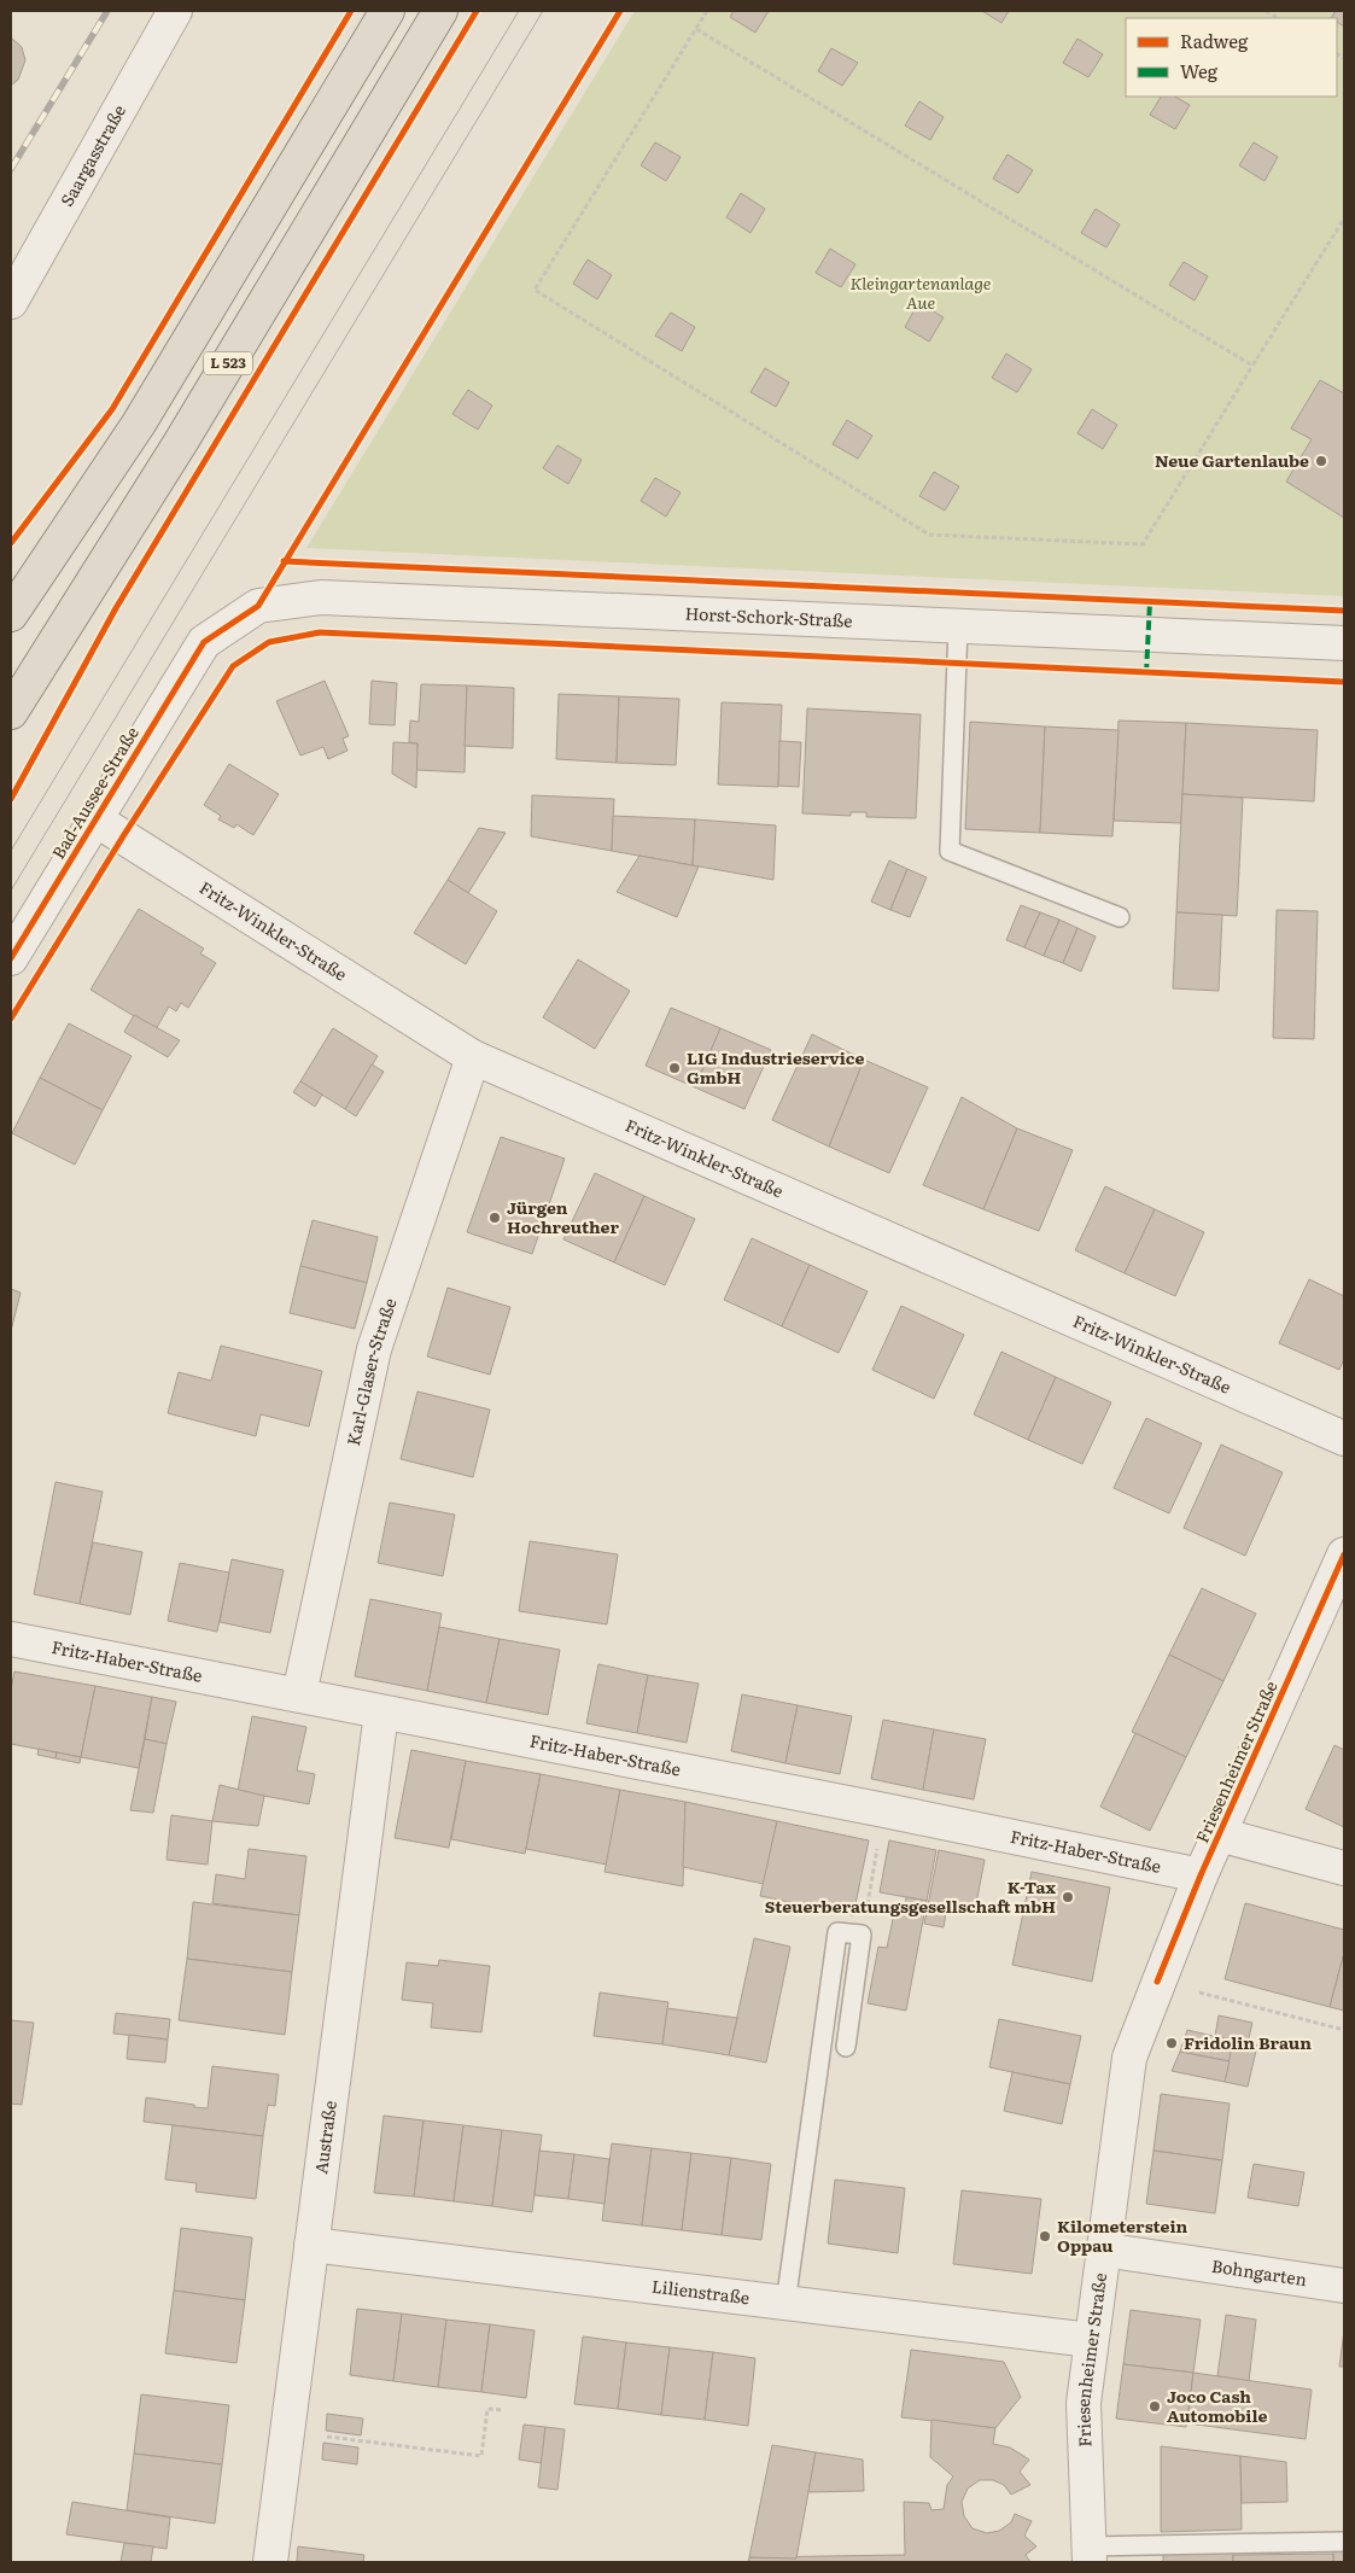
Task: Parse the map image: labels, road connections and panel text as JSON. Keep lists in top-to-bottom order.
{
  "streets": {
    "highway": ["L 523"],
    "street": [
      "Saargasstraße",
      "Horst-Schork-Straße",
      "Bad-Aussee-Straße",
      "Fritz-Winkler-Straße",
      "Karl-Glaser-Straße",
      "Fritz-Haber-Straße",
      "Friesenheimer Straße",
      "Austraße",
      "Bohngarten",
      "Lilienstraße"
    ]
  },
  "crossings": [
    ["Horst-Schork-Straße", "Bad-Aussee-Straße"],
    ["Bad-Aussee-Straße", "Fritz-Winkler-Straße"],
    ["Fritz-Winkler-Straße", "Karl-Glaser-Straße"],
    ["Karl-Glaser-Straße", "Fritz-Haber-Straße"],
    ["Fritz-Haber-Straße", "Friesenheimer Straße"],
    ["Fritz-Haber-Straße", "Austraße"],
    ["Friesenheimer Straße", "Bohngarten"],
    ["Friesenheimer Straße", "Lilienstraße"],
    ["Austraße", "Lilienstraße"]
  ],
  "parks": ["Kleingartenanlage Aue"],
  "places": [
    "Neue Gartenlaube",
    "LIG Industrieservice GmbH",
    "Jürgen Hochreuther",
    "K-Tax Steuerberatungsgesellschaft mbH",
    "Fridolin Braun",
    "Kilometerstein Oppau",
    "Joco Cash Automobile"
  ],
  "legend": ["Radweg", "Weg"]
}
